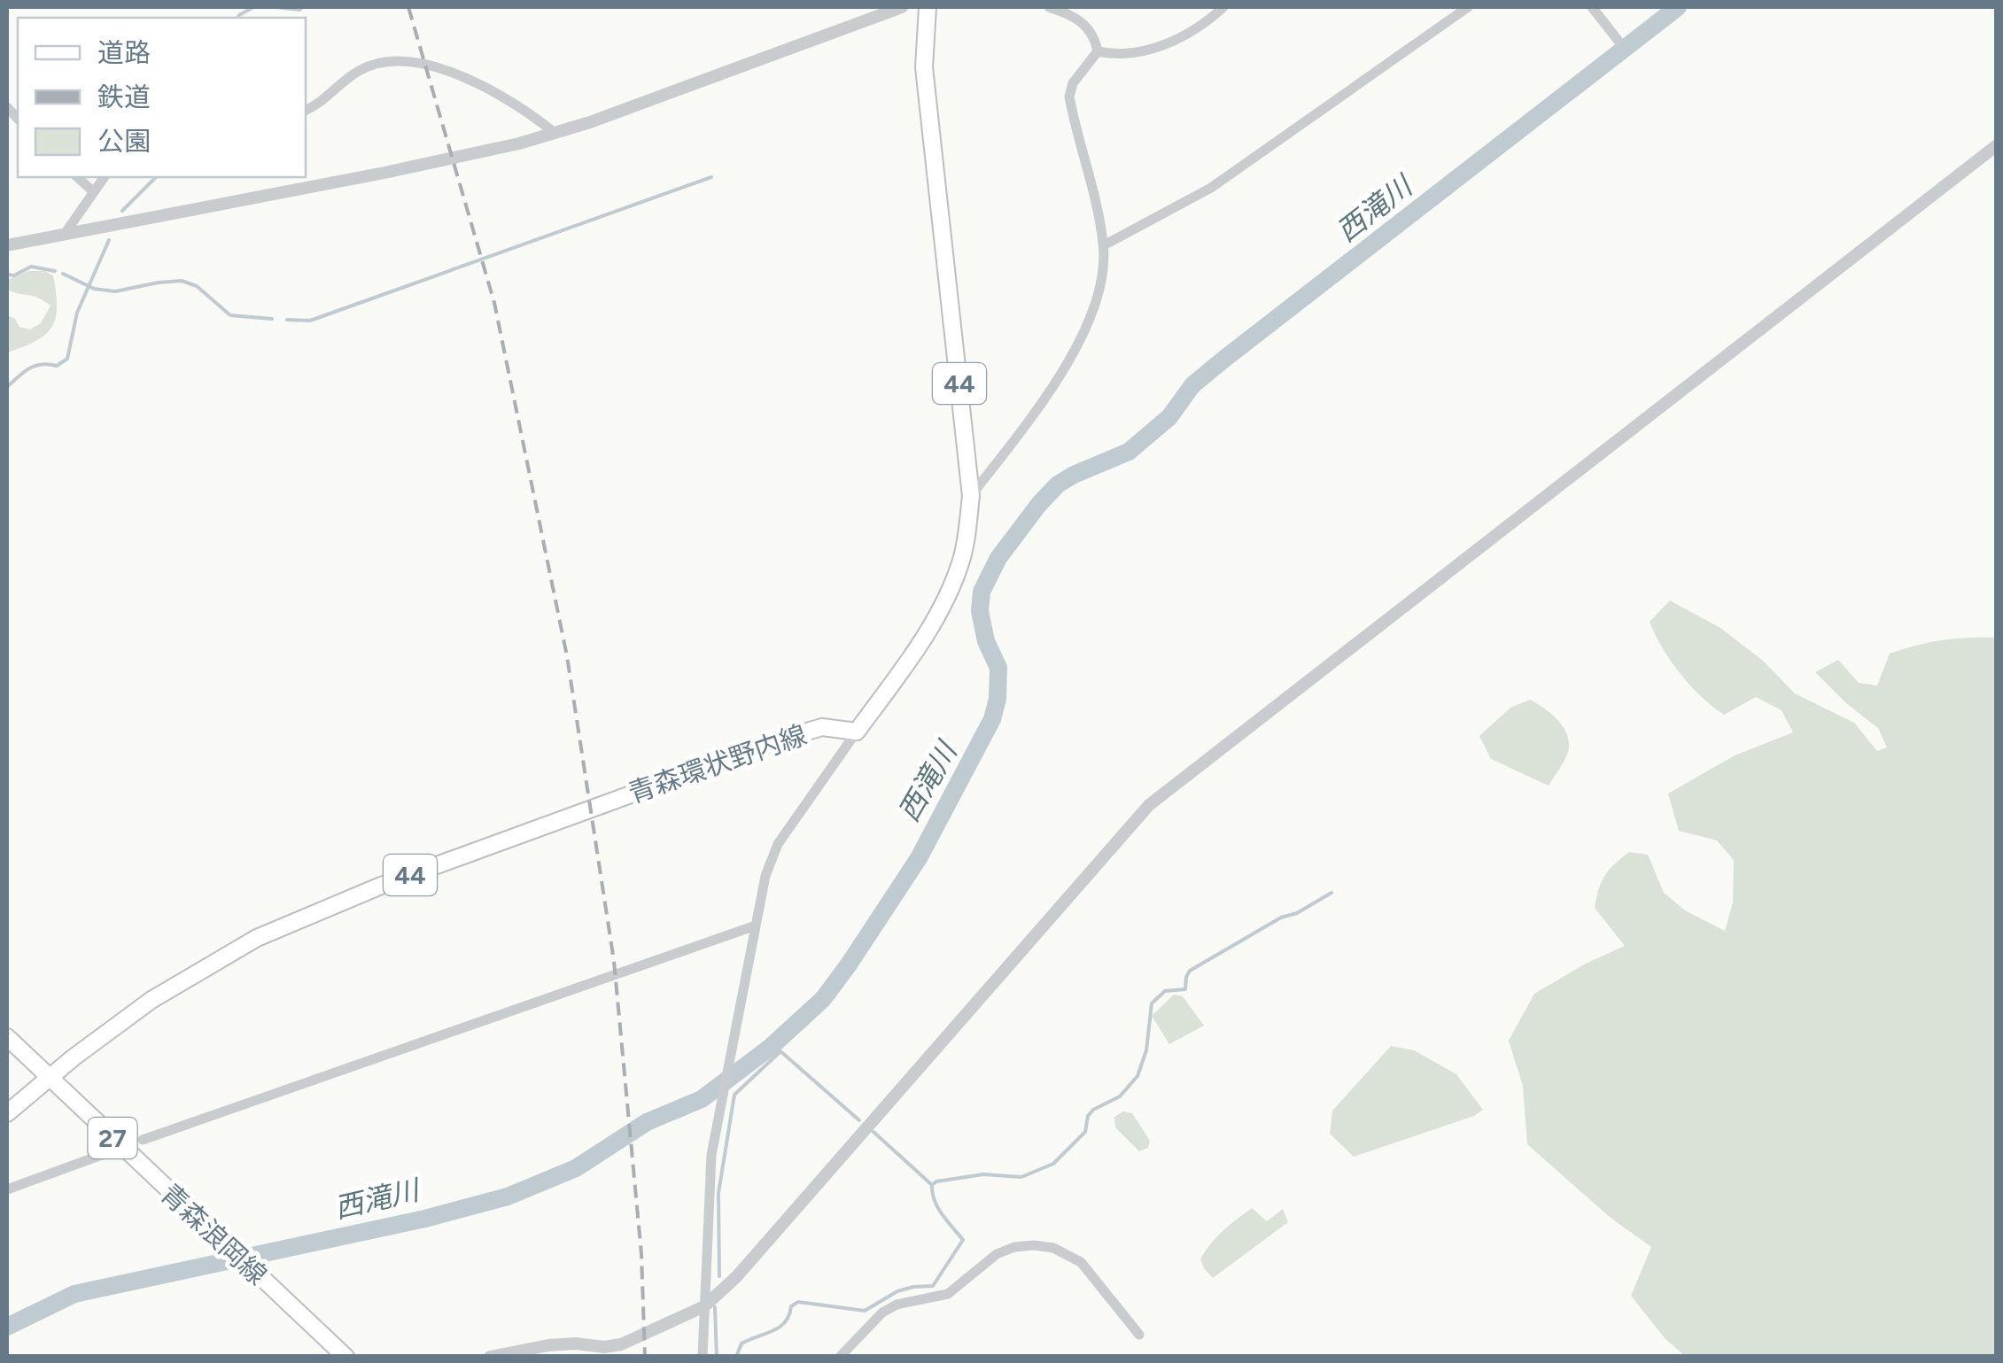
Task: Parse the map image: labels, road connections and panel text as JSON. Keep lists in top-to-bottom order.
{
  "streets": {
    "main road": [
      "44",
      "青森環状野内線",
      "27",
      "青森浪岡線"
    ]
  },
  "crossings": [
    ["44", "青森環状野内線"],
    ["青森環状野内線", "青森浪岡線"]
  ],
  "water": ["西滝川"],
  "legend": ["道路", "鉄道", "公園"]
}
